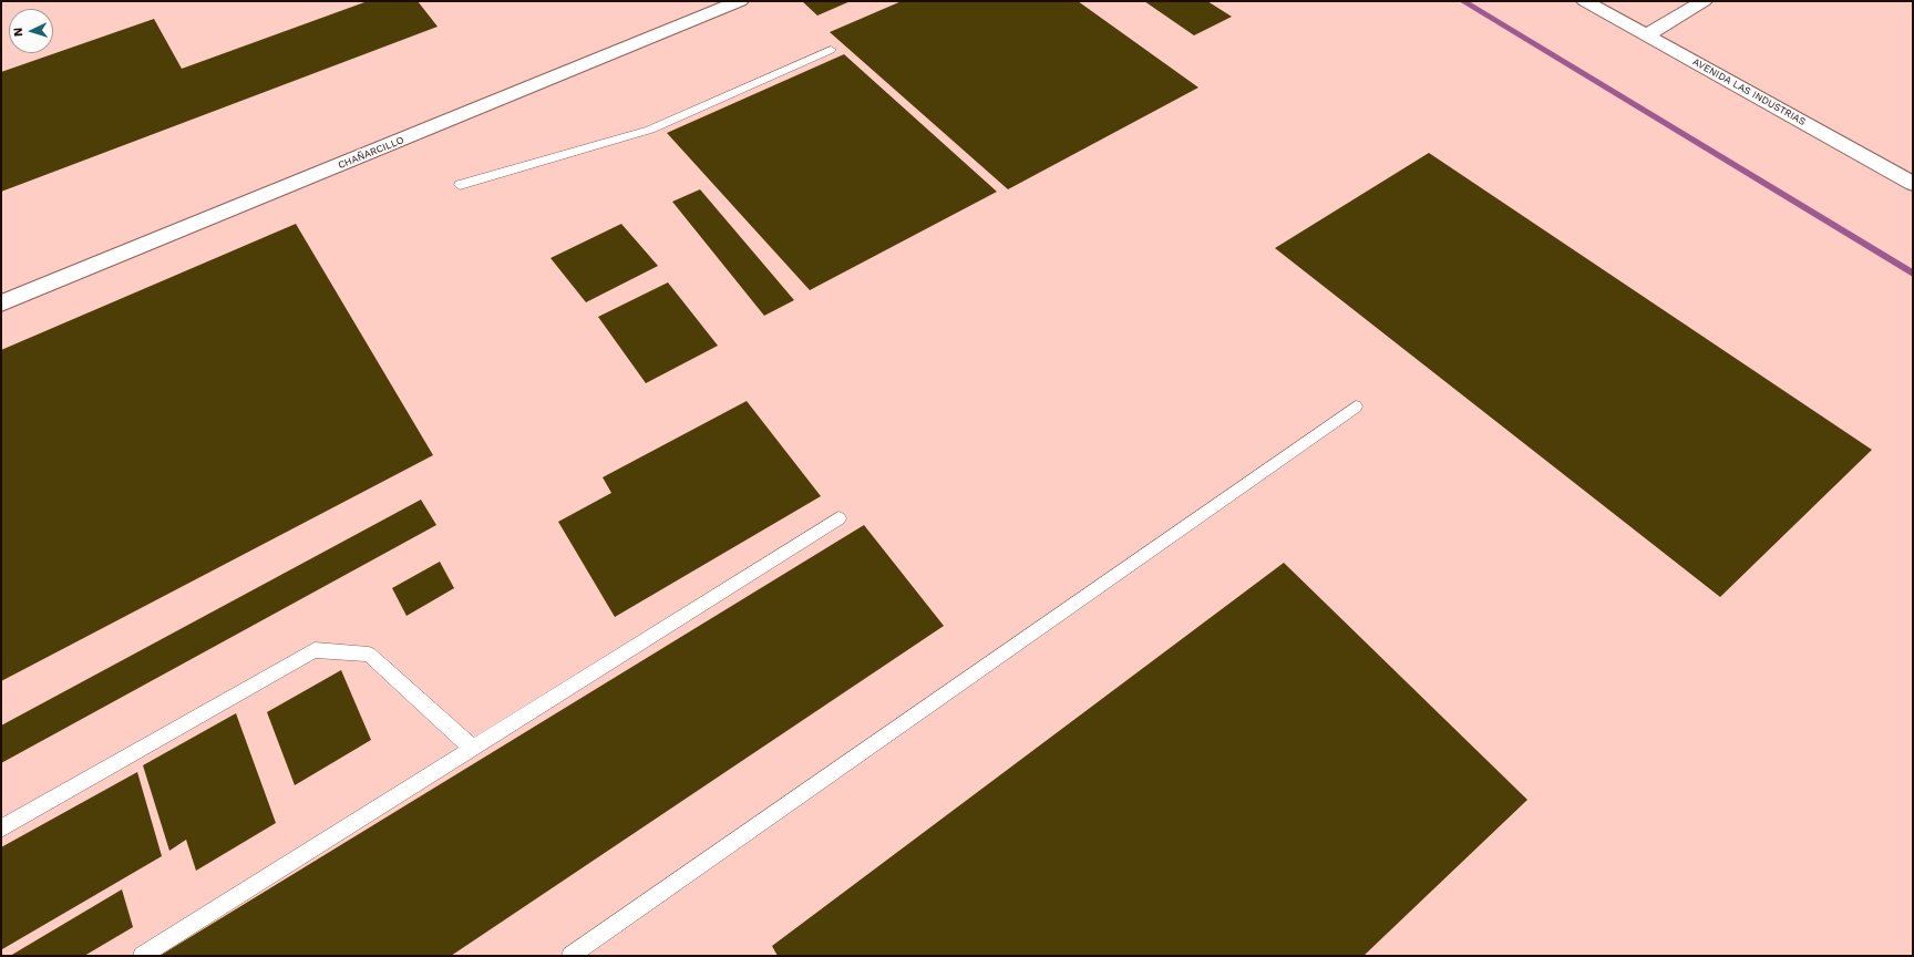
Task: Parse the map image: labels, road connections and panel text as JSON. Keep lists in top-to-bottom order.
{
  "streets": {
    "street": ["AVENIDA LAS INDUSTRIAS", "CHAÑARCILLO"]
  },
  "north": "left"
}
